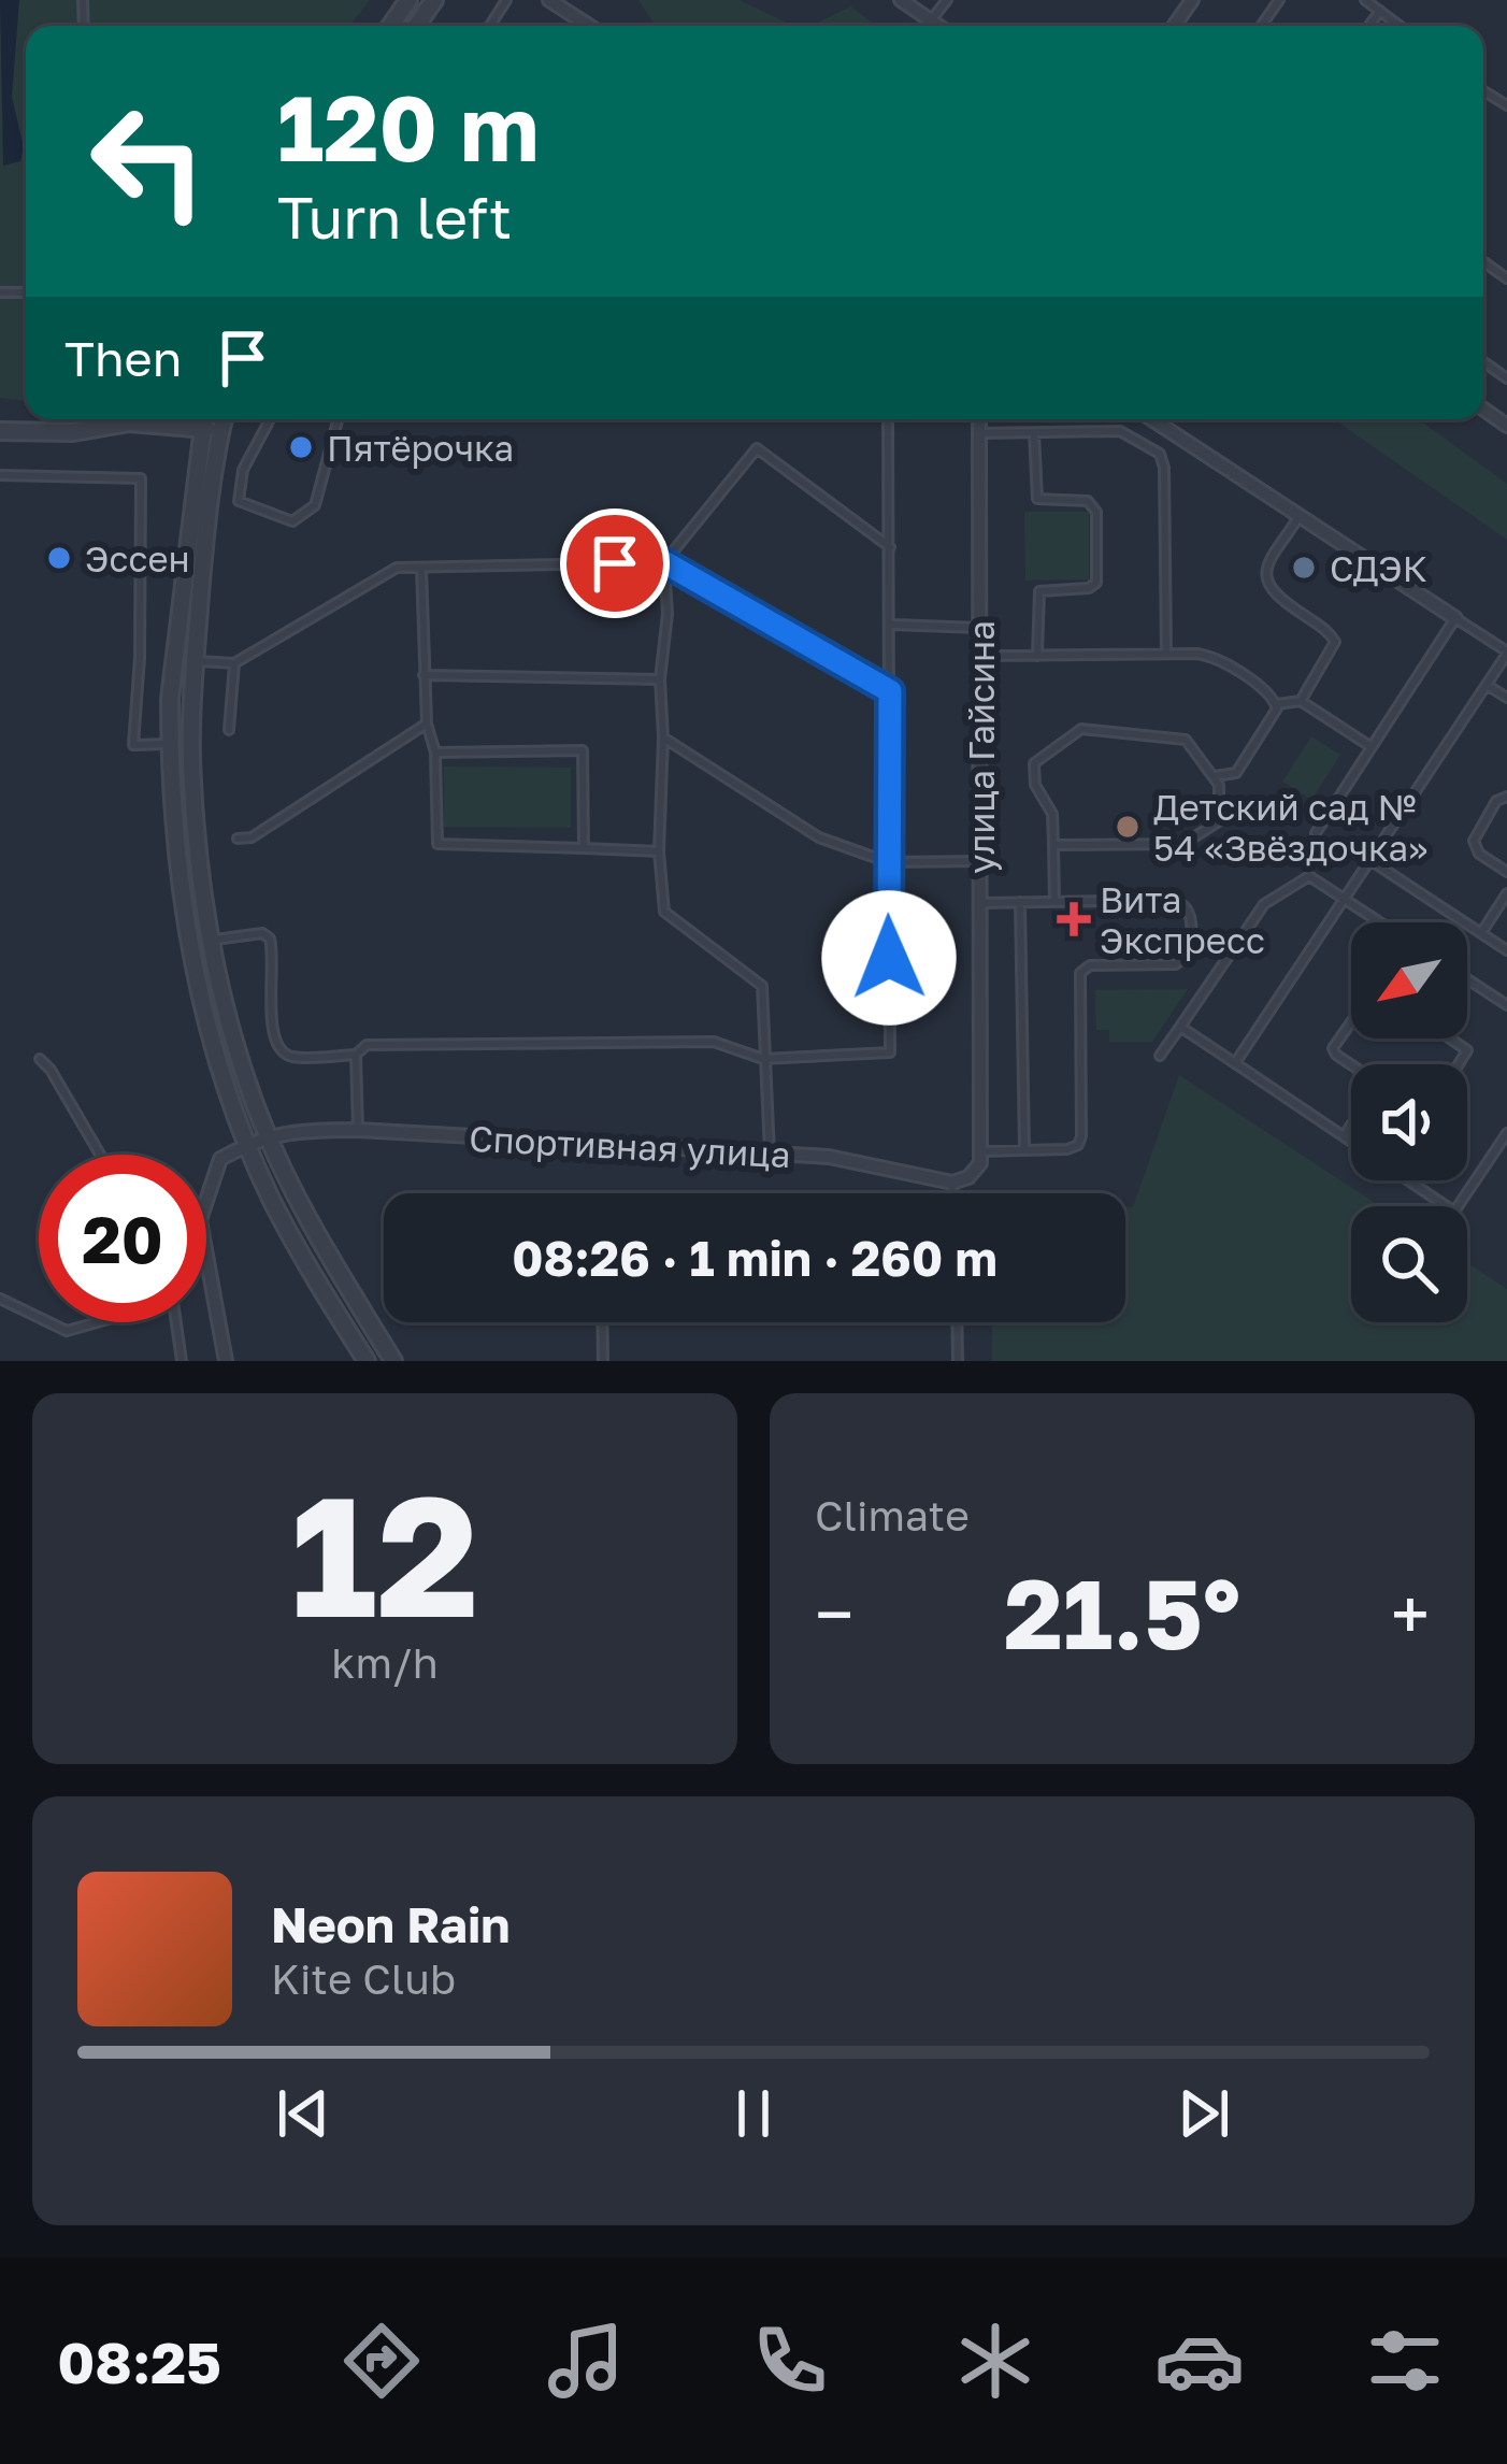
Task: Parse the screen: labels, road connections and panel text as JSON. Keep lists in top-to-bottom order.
{
  "streets": {
    "street": ["улица Гайсина", "Спортивная улица"]
  },
  "places": {
    "other": [
      "Пятёрочка",
      "Эссен",
      "СДЭК",
      "Детский сад № 54 «Звёздочка»"
    ],
    "health": ["Вита Экспресс"]
  },
  "north": "bottom left",
  "page": {
    "turn": ["120 m", "Turn left"],
    "then": "Then",
    "limit": "20",
    "trip": "08:26 · 1 min · 260 m",
    "tile": [
      ["12", "km/h"],
      "Climate"
    ],
    "heat": ["−", "21.5°", "+"],
    "song": ["Neon Rain", "Kite Club"],
    "tabs": "08:25"
  }
}
